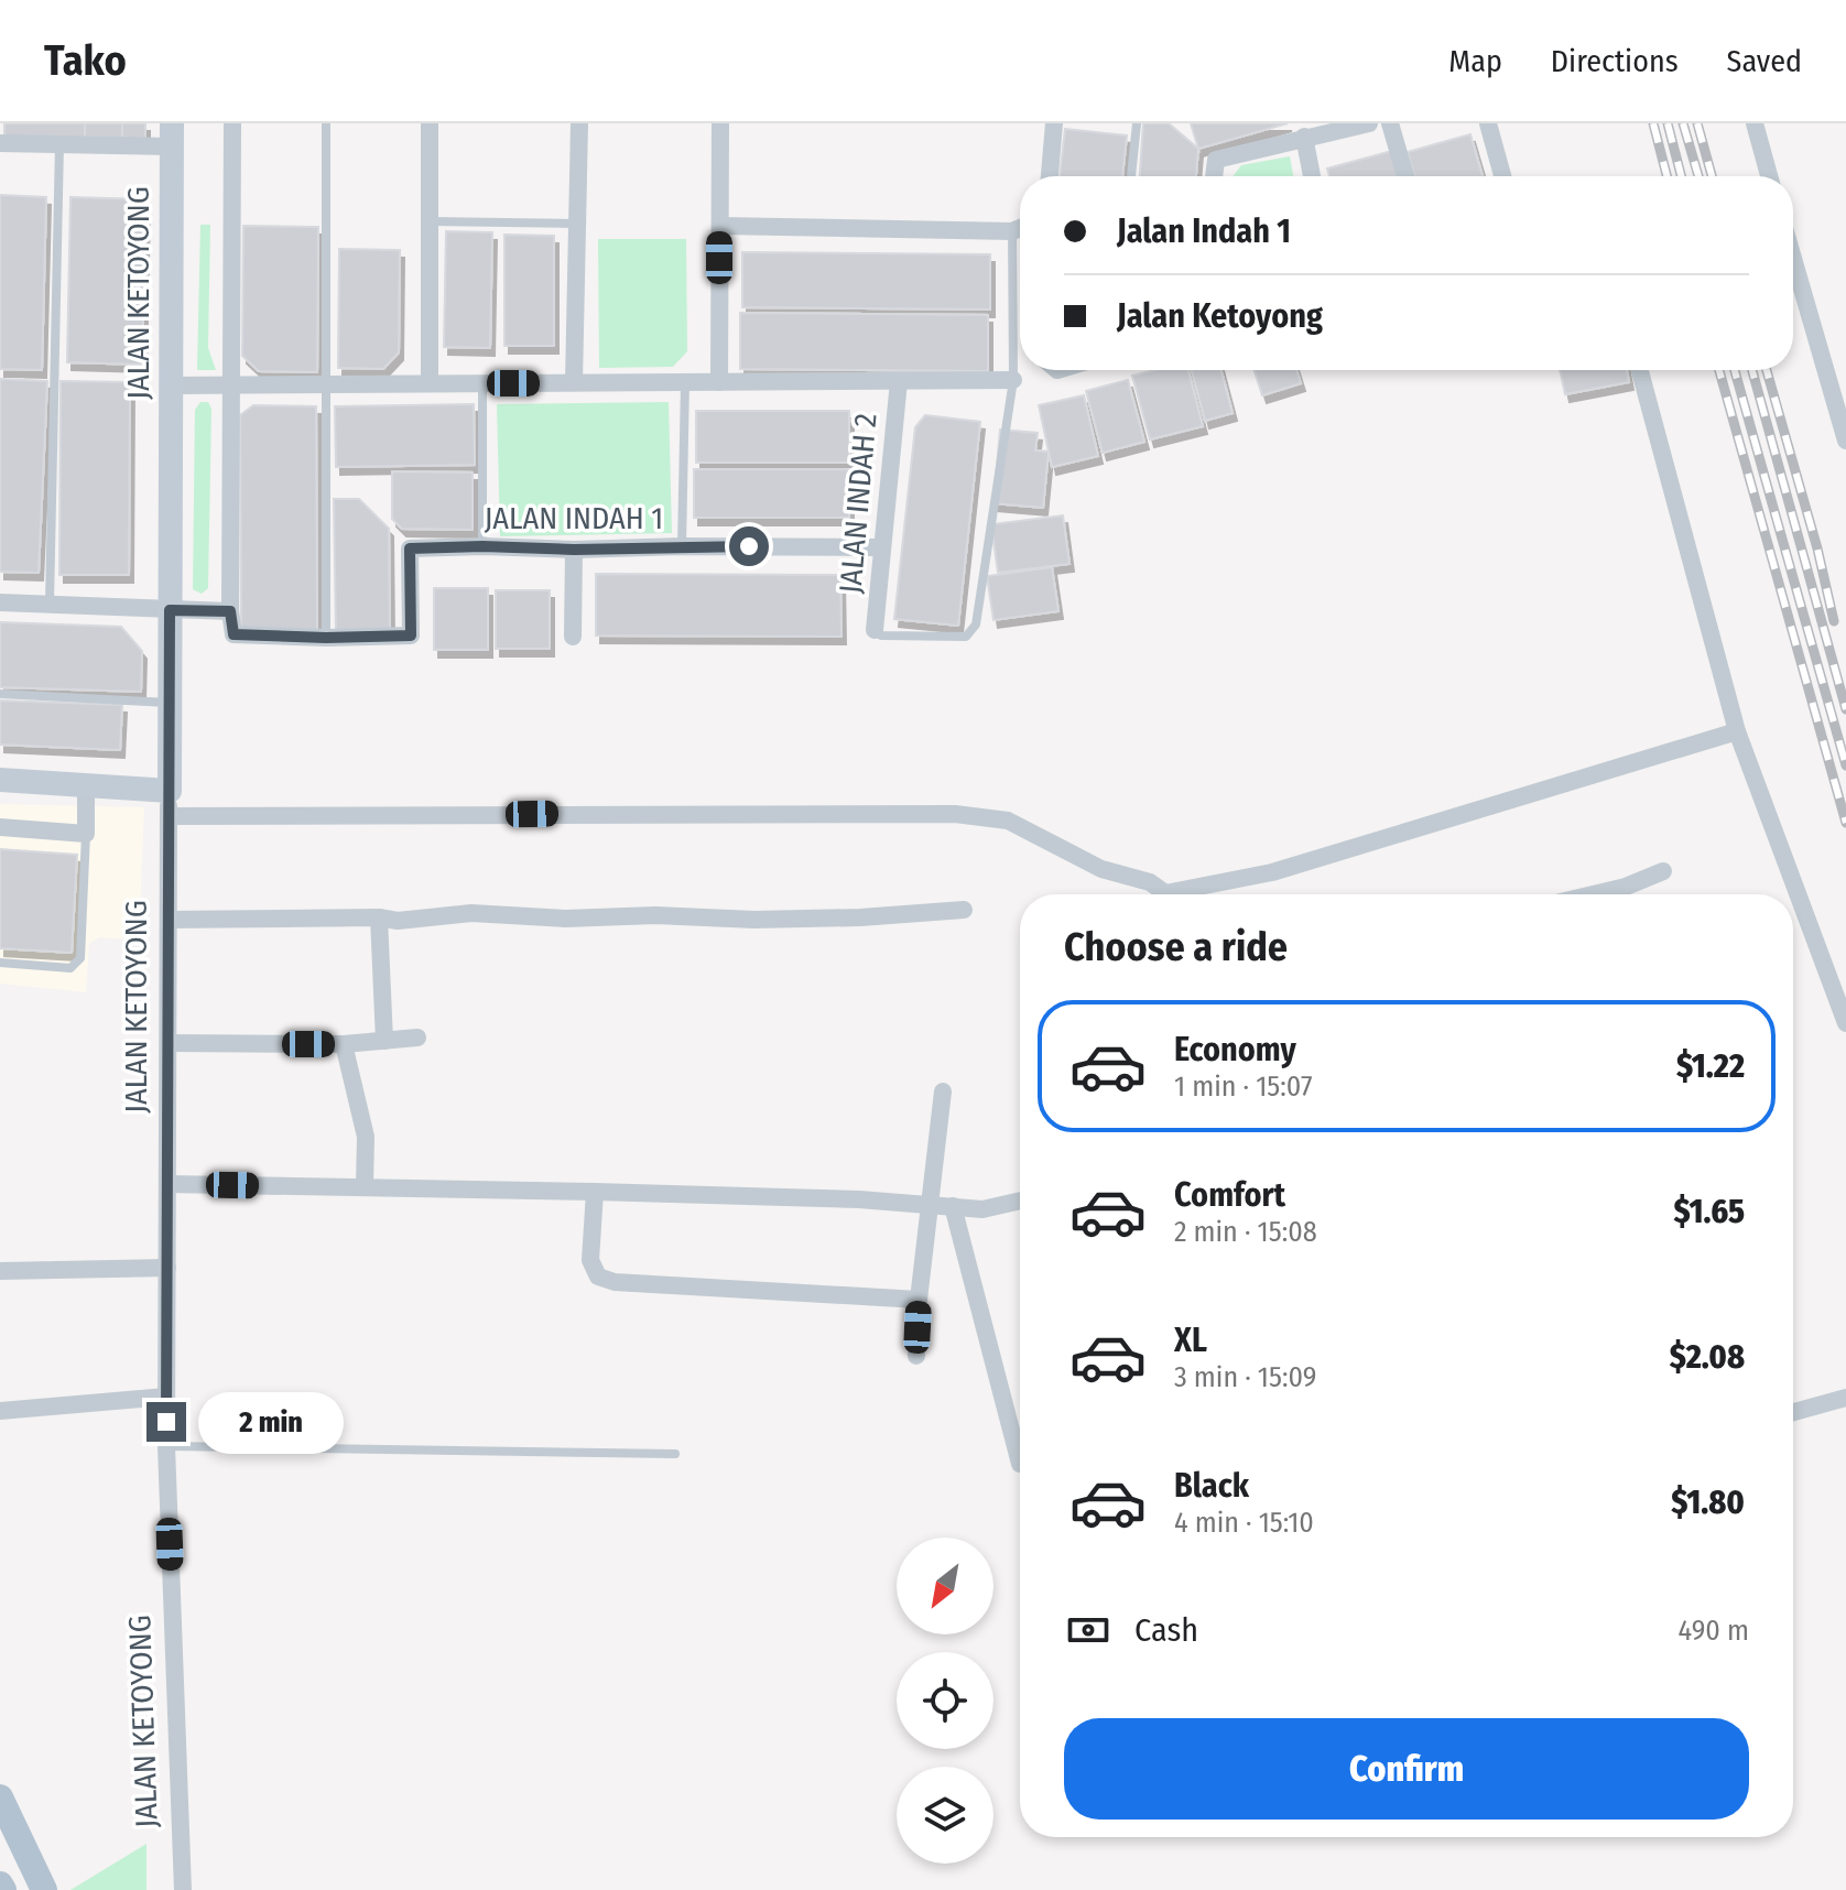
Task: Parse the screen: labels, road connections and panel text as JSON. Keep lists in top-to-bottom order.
{
  "streets": {
    "street": ["JALAN KETOYONG", "JALAN INDAH 2", "JALAN INDAH 1"]
  },
  "crossings": [
    ["JALAN INDAH 2", "JALAN INDAH 1"]
  ],
  "north": "bottom left",
  "page": {
    "header": "Tako",
    "nav": ["Map", "Directions", "Saved"],
    "banner": ["Jalan Indah 1", "Jalan Ketoyong"],
    "heading": "Choose a ride",
    "list": [
      {
        "name": "Economy",
        "note": "1 min · 15:07",
        "value": "$1.22"
      },
      {
        "name": "Comfort",
        "note": "2 min · 15:08",
        "value": "$1.65"
      },
      {
        "name": "XL",
        "note": "3 min · 15:09",
        "value": "$2.08"
      },
      {
        "name": "Black",
        "note": "4 min · 15:10",
        "value": "$1.80"
      }
    ],
    "bubble": "2 min",
    "pay": ["Cash", "490 m"],
    "buttons": "Confirm"
  }
}
